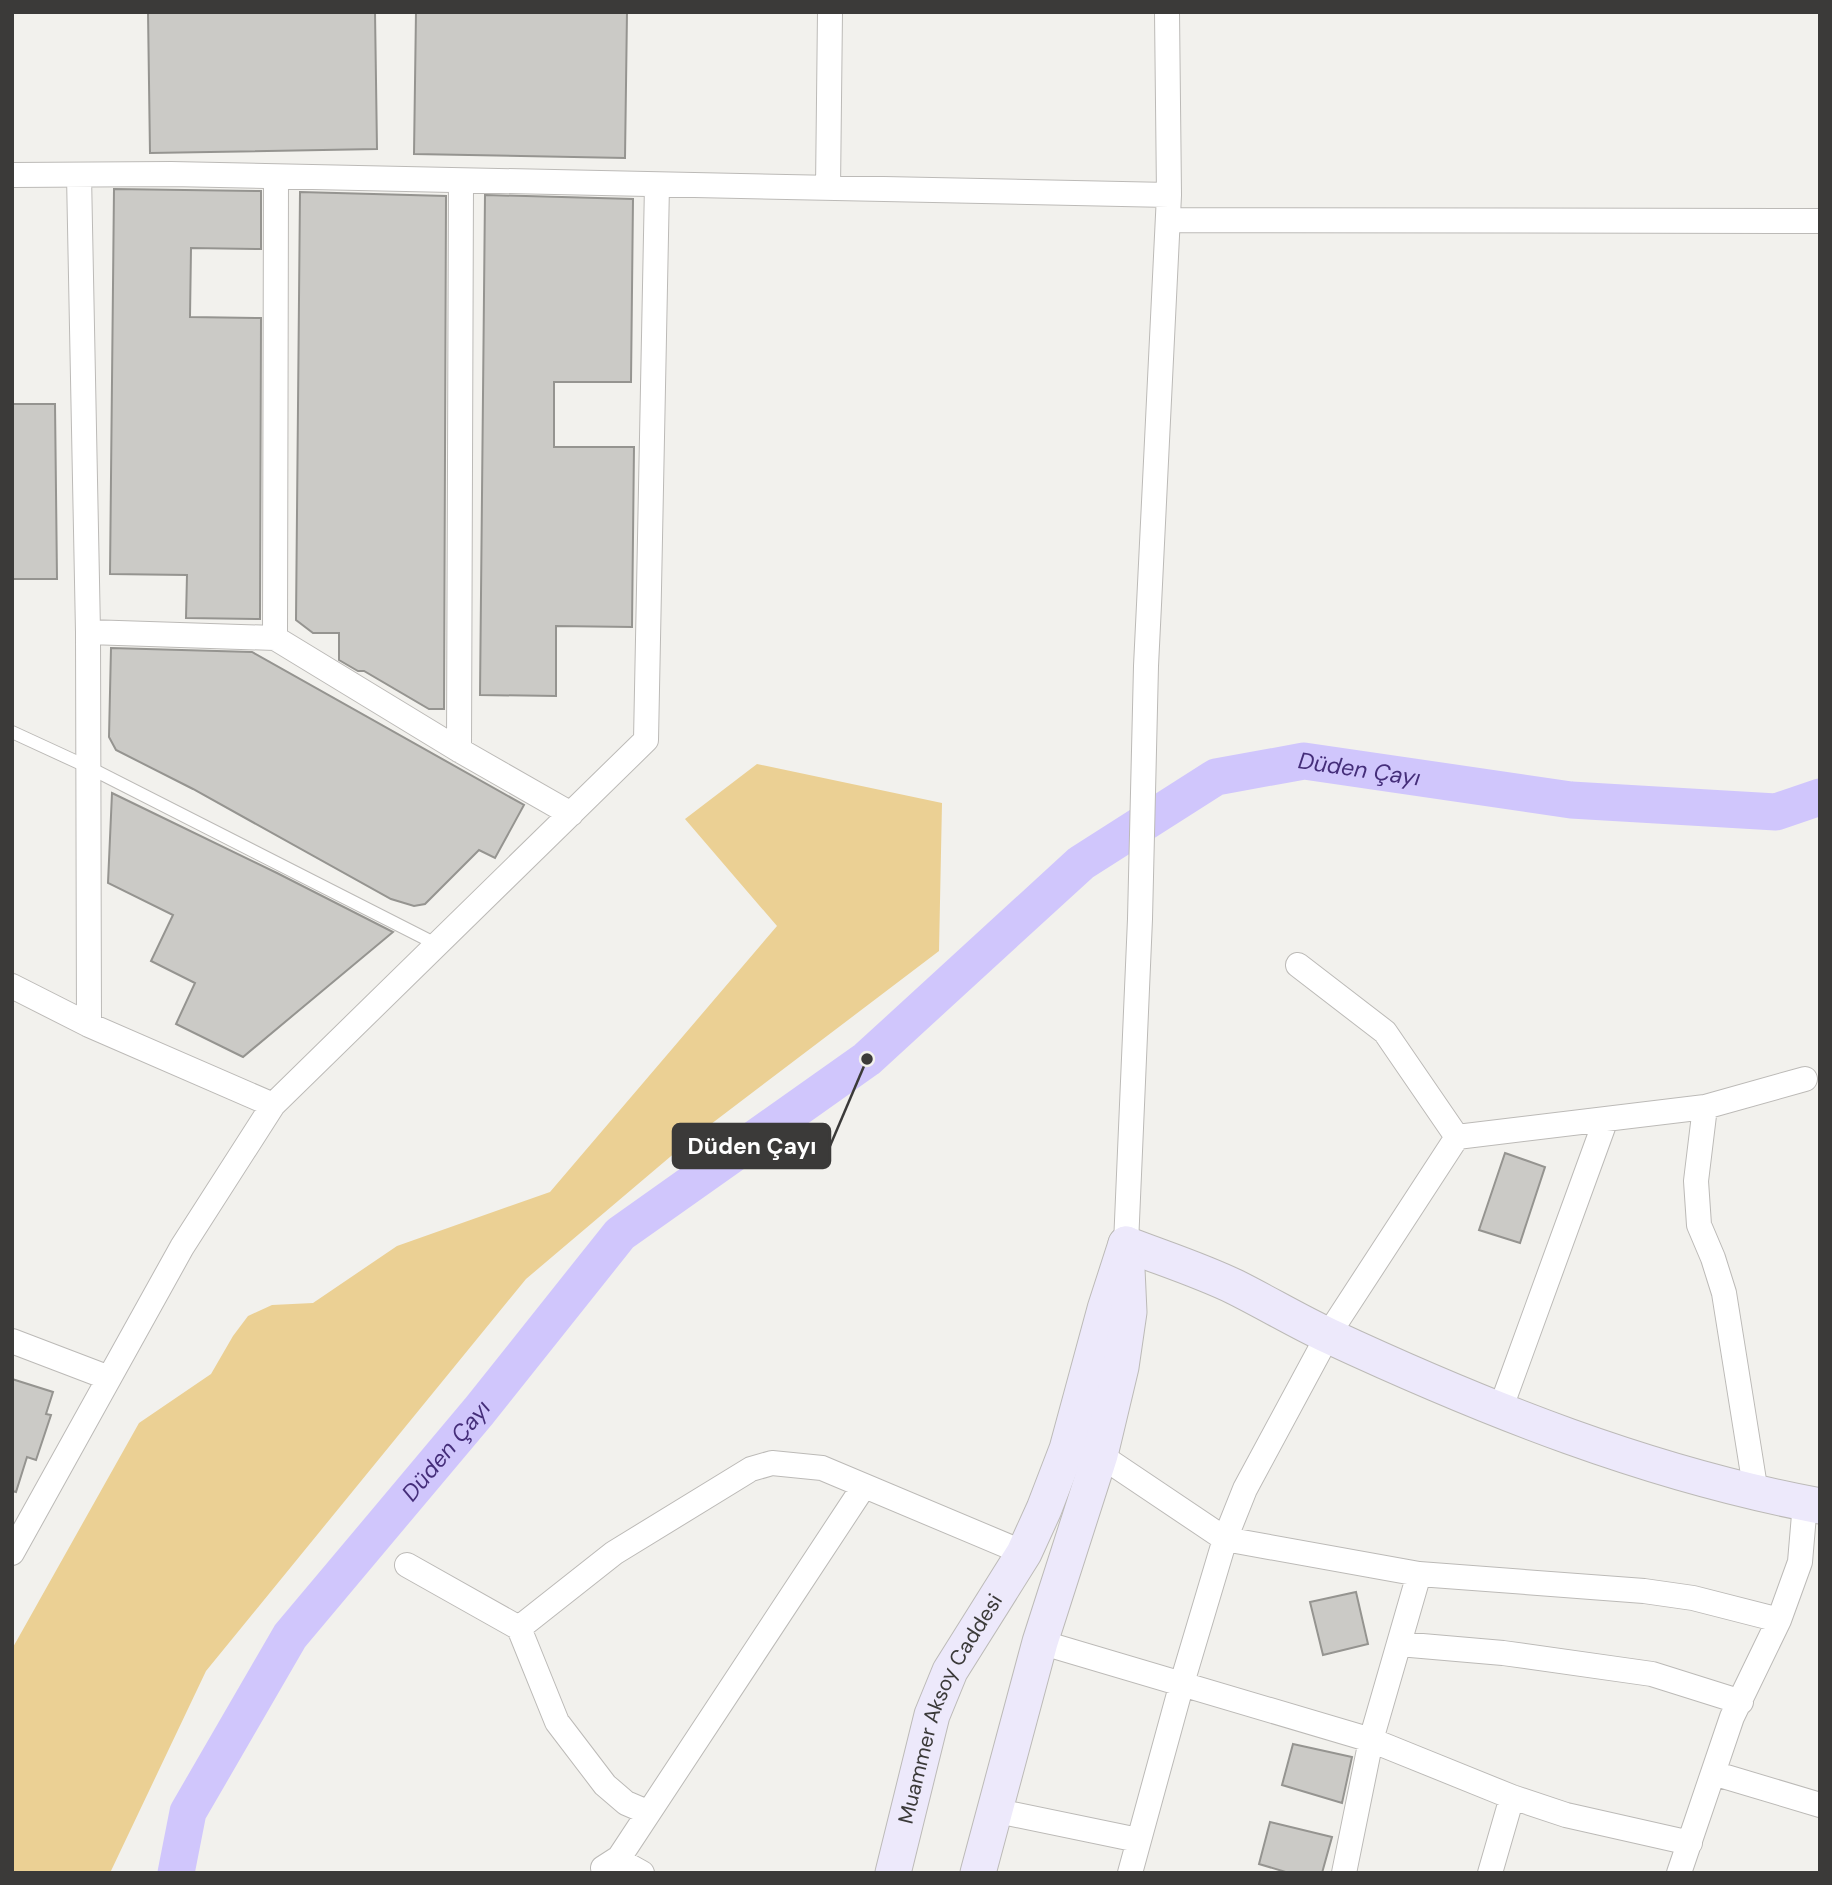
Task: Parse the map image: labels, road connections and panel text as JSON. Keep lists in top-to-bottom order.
{
  "streets": {
    "main road": ["Muammer Aksoy Caddesi"]
  },
  "water": ["Düden Çayı"],
  "places": ["Düden Çayı"]
}
